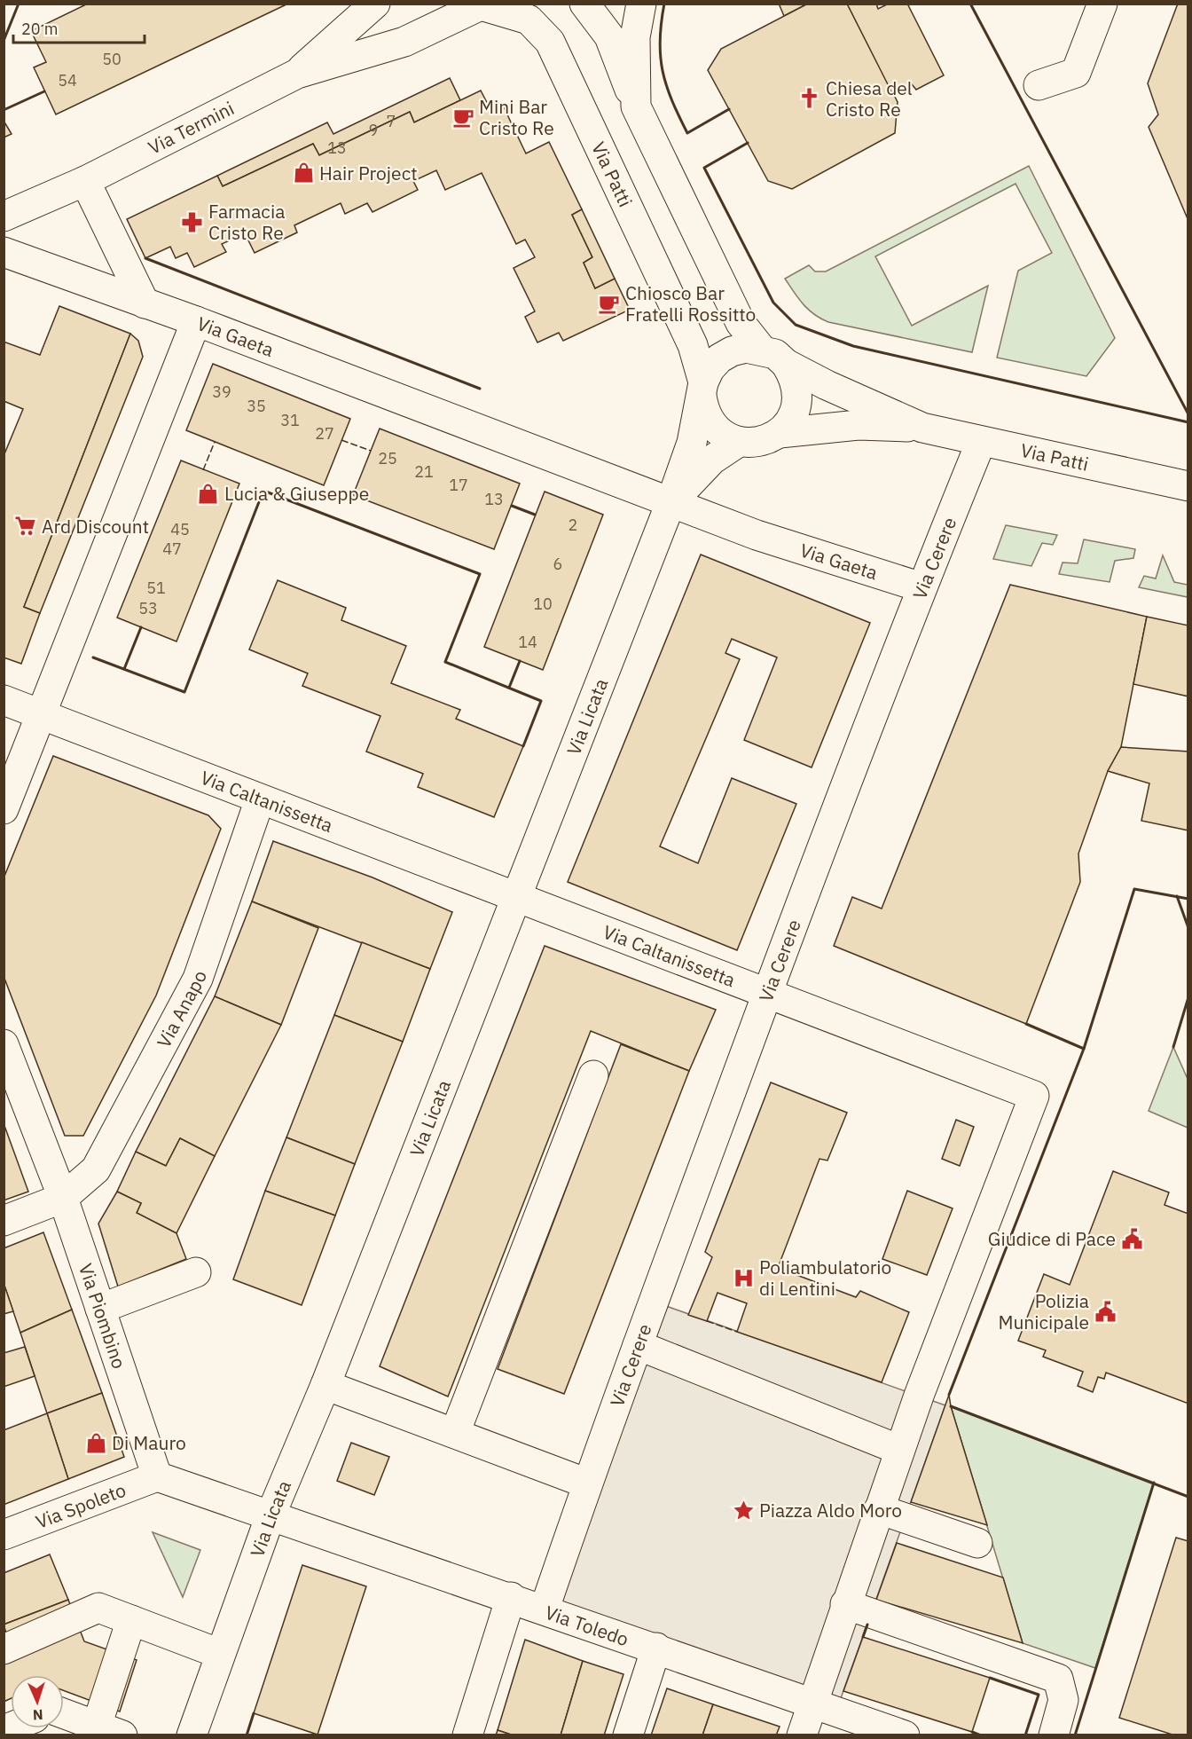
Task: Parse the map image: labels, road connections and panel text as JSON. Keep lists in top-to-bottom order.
{
  "streets": {
    "street": [
      "Via Termini",
      "Via Patti",
      "Via Gaeta",
      "Via Cerere",
      "Via Licata",
      "Via Caltanissetta",
      "Via Anapo",
      "Via Piombino",
      "Via Spoleto",
      "Via Toledo"
    ]
  },
  "crossings": [
    ["Via Termini", "Via Patti"],
    ["Via Patti", "Via Cerere"],
    ["Via Patti", "Via Licata"],
    ["Via Gaeta", "Via Cerere"],
    ["Via Gaeta", "Via Licata"],
    ["Via Gaeta", "Via Caltanissetta"],
    ["Via Cerere", "Via Caltanissetta"],
    ["Via Cerere", "Via Toledo"],
    ["Via Licata", "Via Caltanissetta"],
    ["Via Licata", "Via Toledo"],
    ["Via Caltanissetta", "Via Anapo"],
    ["Via Anapo", "Via Piombino"],
    ["Via Piombino", "Via Spoleto"]
  ],
  "places": {
    "church": ["Chiesa del Cristo Re"],
    "cafe": ["Mini Bar Cristo Re", "Chiosco Bar Fratelli Rossitto"],
    "shop": ["Hair Project", "Lucia & Giuseppe", "Di Mauro"],
    "pharmacy": ["Farmacia Cristo Re"],
    "supermarket": ["Ard Discount"],
    "public building": ["Giudice di Pace", "Polizia Municipale"],
    "hospital": ["Poliambulatorio di Lentini"],
    "place": ["Piazza Aldo Moro"]
  },
  "house_numbers": [
    "50",
    "54",
    "7",
    "9",
    "13",
    "39",
    "35",
    "31",
    "27",
    "25",
    "21",
    "17",
    "13",
    "2",
    "45",
    "47",
    "6",
    "51",
    "10",
    "53",
    "14"
  ],
  "scale_bar": "20 m",
  "north": "bottom"
}
